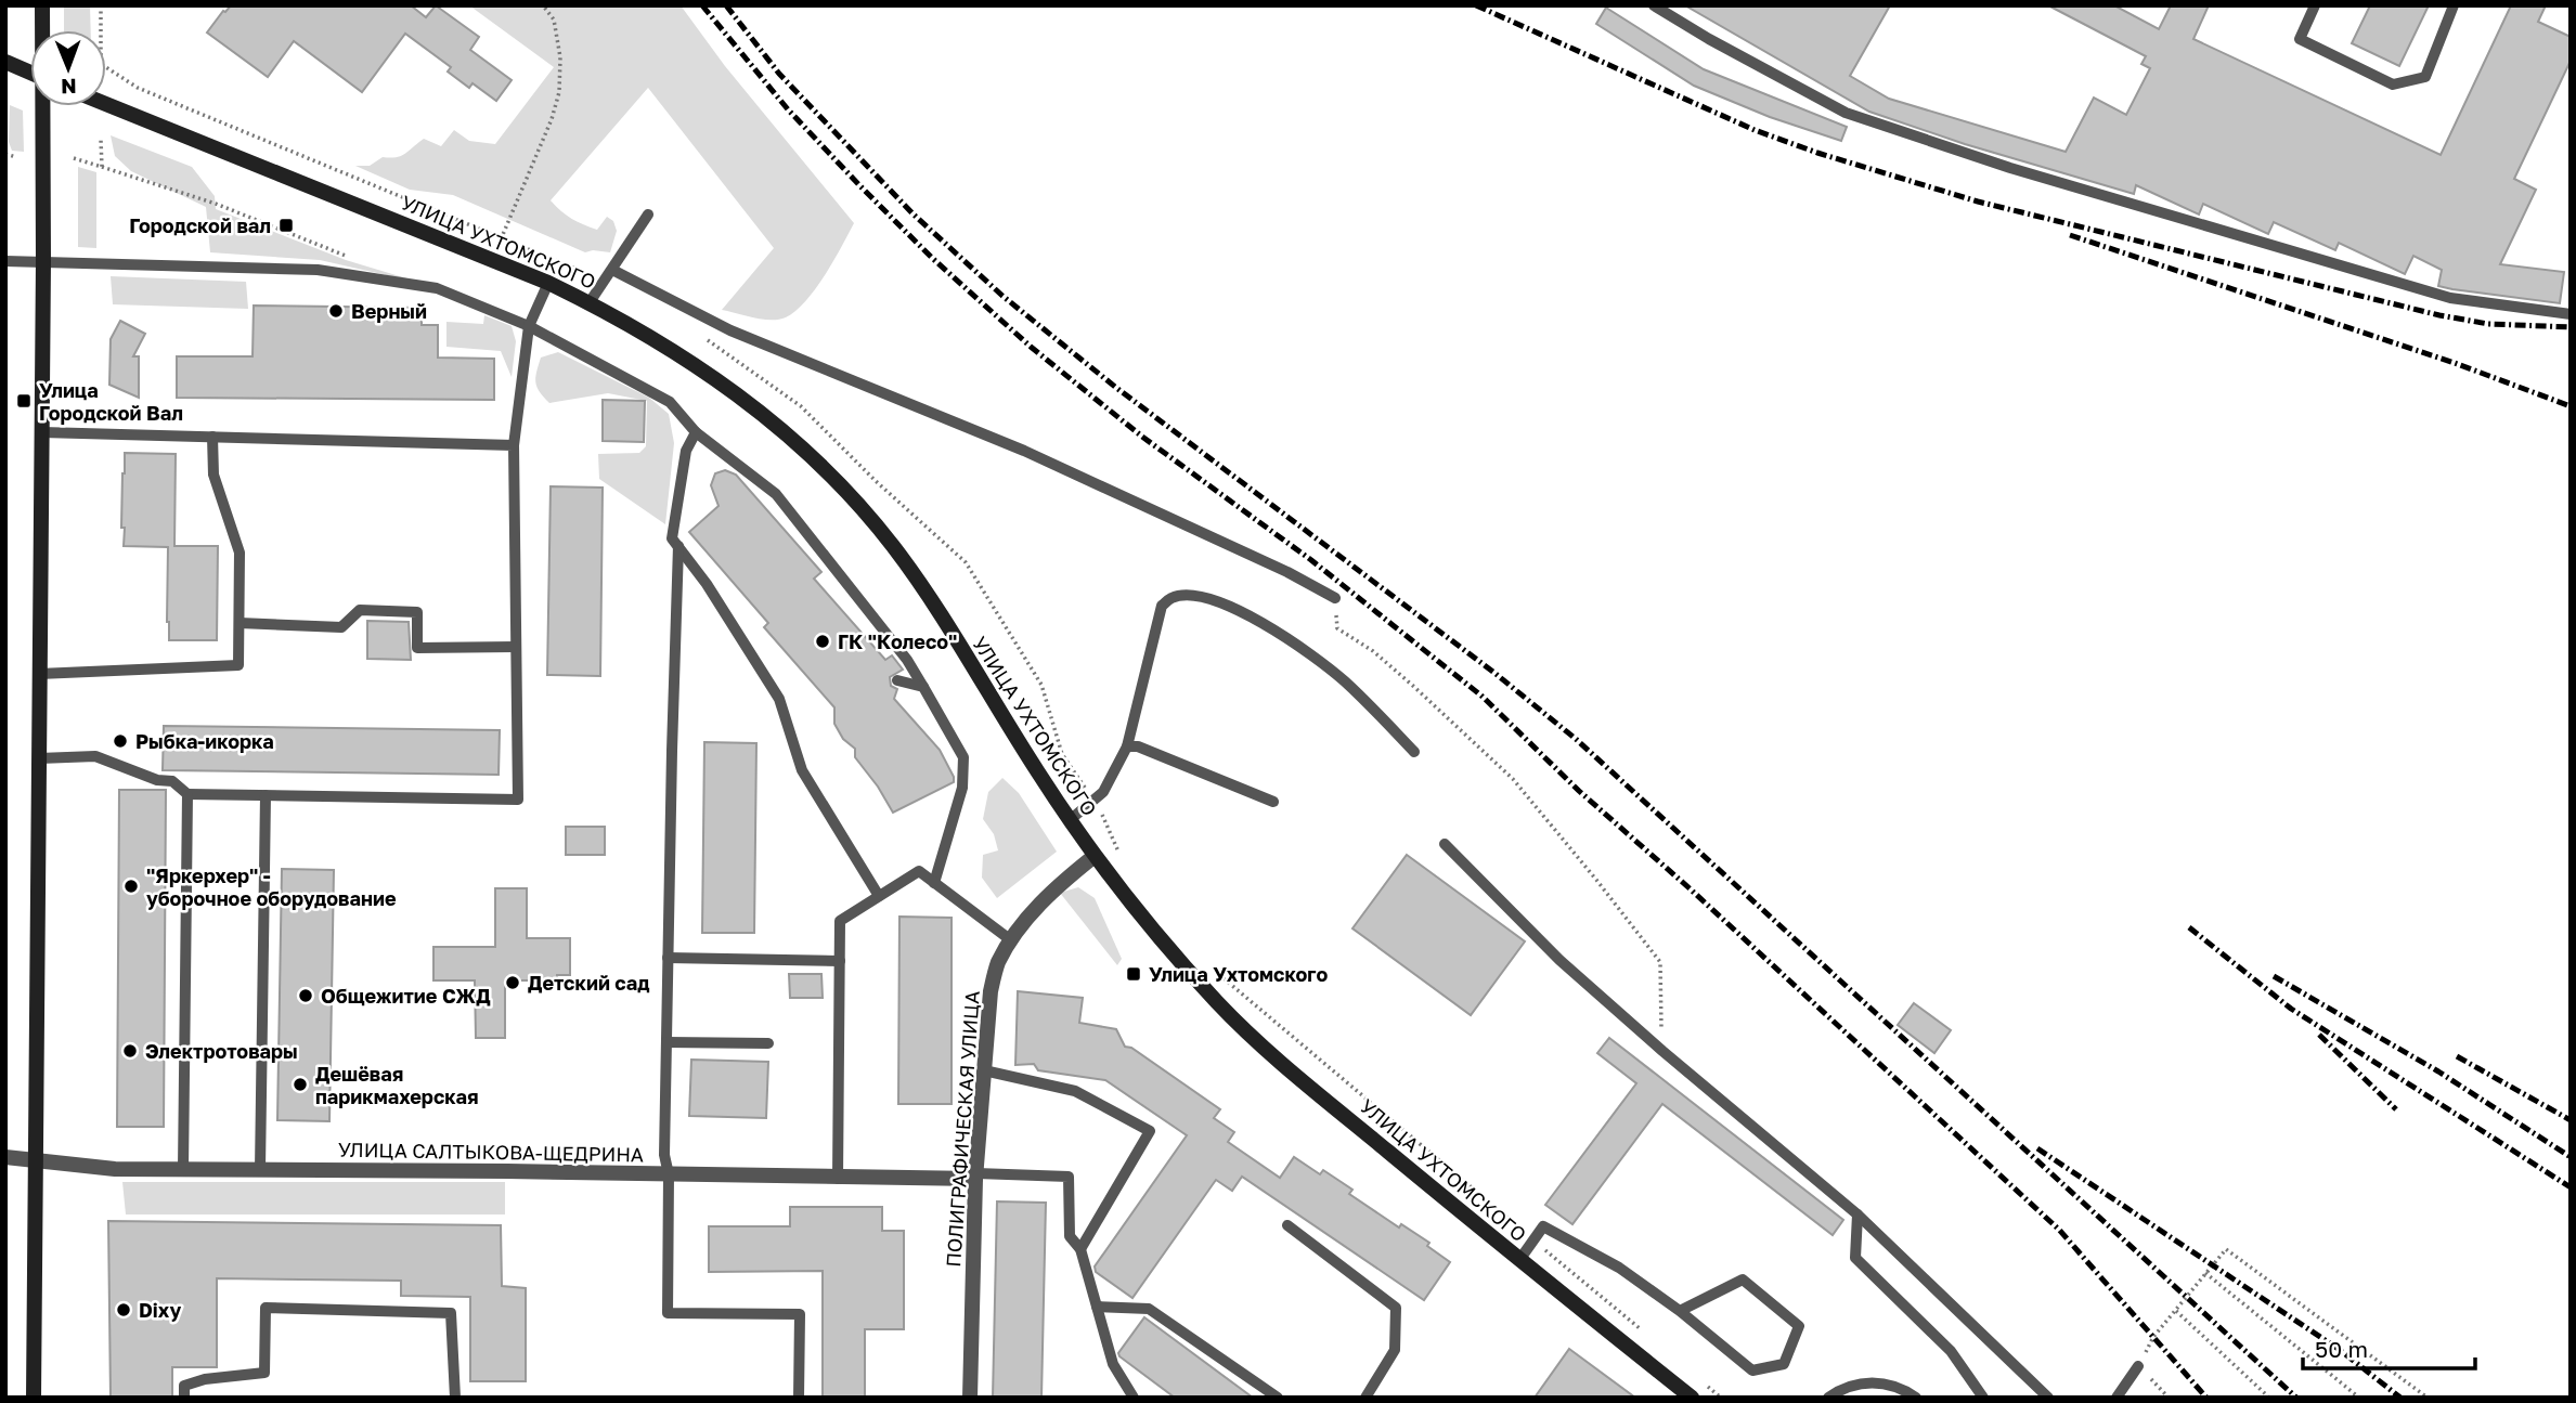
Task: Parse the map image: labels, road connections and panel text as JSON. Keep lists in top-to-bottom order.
{
  "streets": {
    "street": ["УЛИЦА УХТОМСКОГО", "ПОЛИГРАФИЧЕСКАЯ УЛИЦА", "УЛИЦА САЛТЫКОВА-ЩЕДРИНА"]
  },
  "crossings": [
    ["УЛИЦА УХТОМСКОГО", "ПОЛИГРАФИЧЕСКАЯ УЛИЦА"],
    ["ПОЛИГРАФИЧЕСКАЯ УЛИЦА", "УЛИЦА САЛТЫКОВА-ЩЕДРИНА"]
  ],
  "places": {
    "transit": ["Городской вал", "Улица Городской Вал", "Улица Ухтомского"],
    "other": [
      "Верный",
      "ГК \"Колесо\"",
      "Рыбка-икорка",
      "\"Яркерхер\" - уборочное оборудование",
      "Детский сад",
      "Общежитие СЖД",
      "Электротовары",
      "Дешёвая парикмахерская",
      "Dixy"
    ]
  },
  "scale_bar": "50 m",
  "north": "bottom"
}
